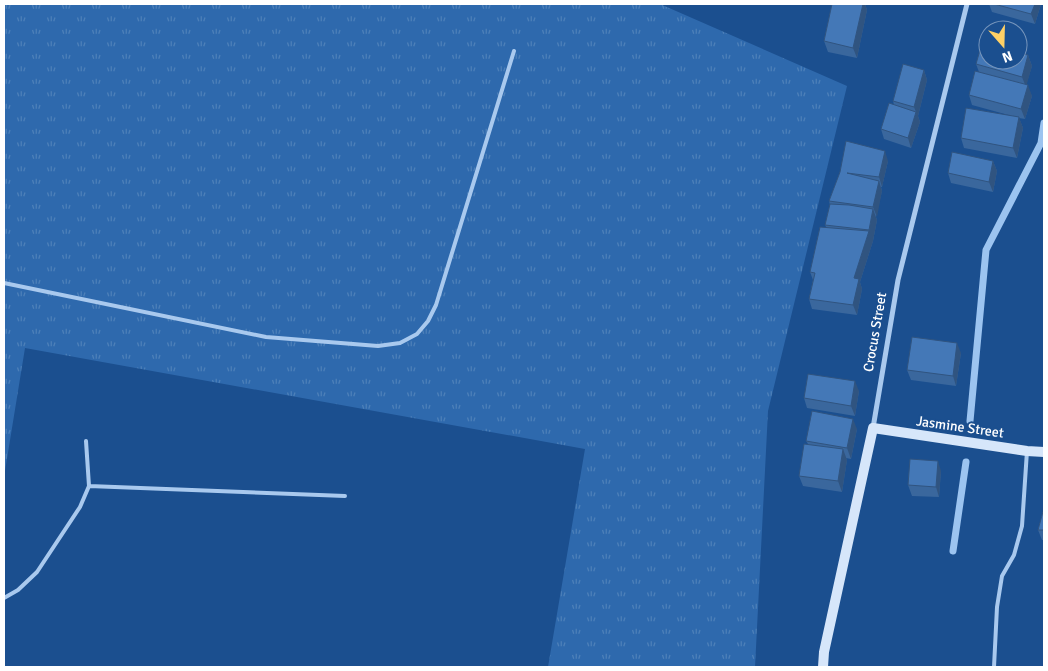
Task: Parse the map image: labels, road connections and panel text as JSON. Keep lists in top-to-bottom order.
{
  "streets": {
    "street": ["Crocus Street", "Jasmine Street"]
  },
  "crossings": [
    ["Crocus Street", "Jasmine Street"]
  ],
  "north": "bottom"
}
